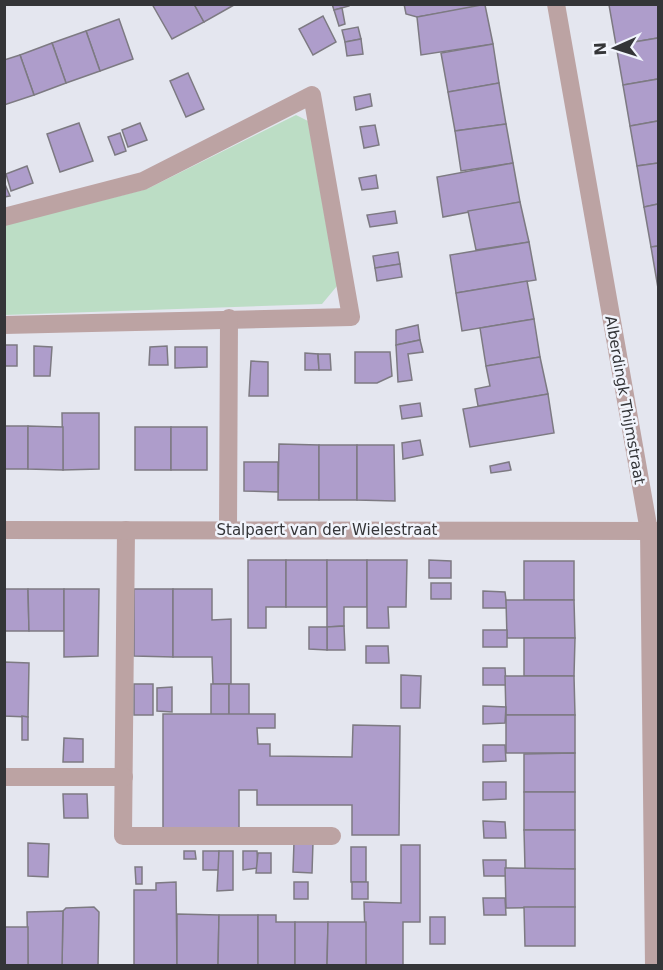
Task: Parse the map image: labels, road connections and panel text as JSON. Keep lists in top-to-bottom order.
{
  "streets": {
    "street": ["Alberdingk Thijmstraat", "Stalpaert van der Wielestraat"]
  },
  "crossings": [
    ["Alberdingk Thijmstraat", "Stalpaert van der Wielestraat"]
  ],
  "north": "left"
}
